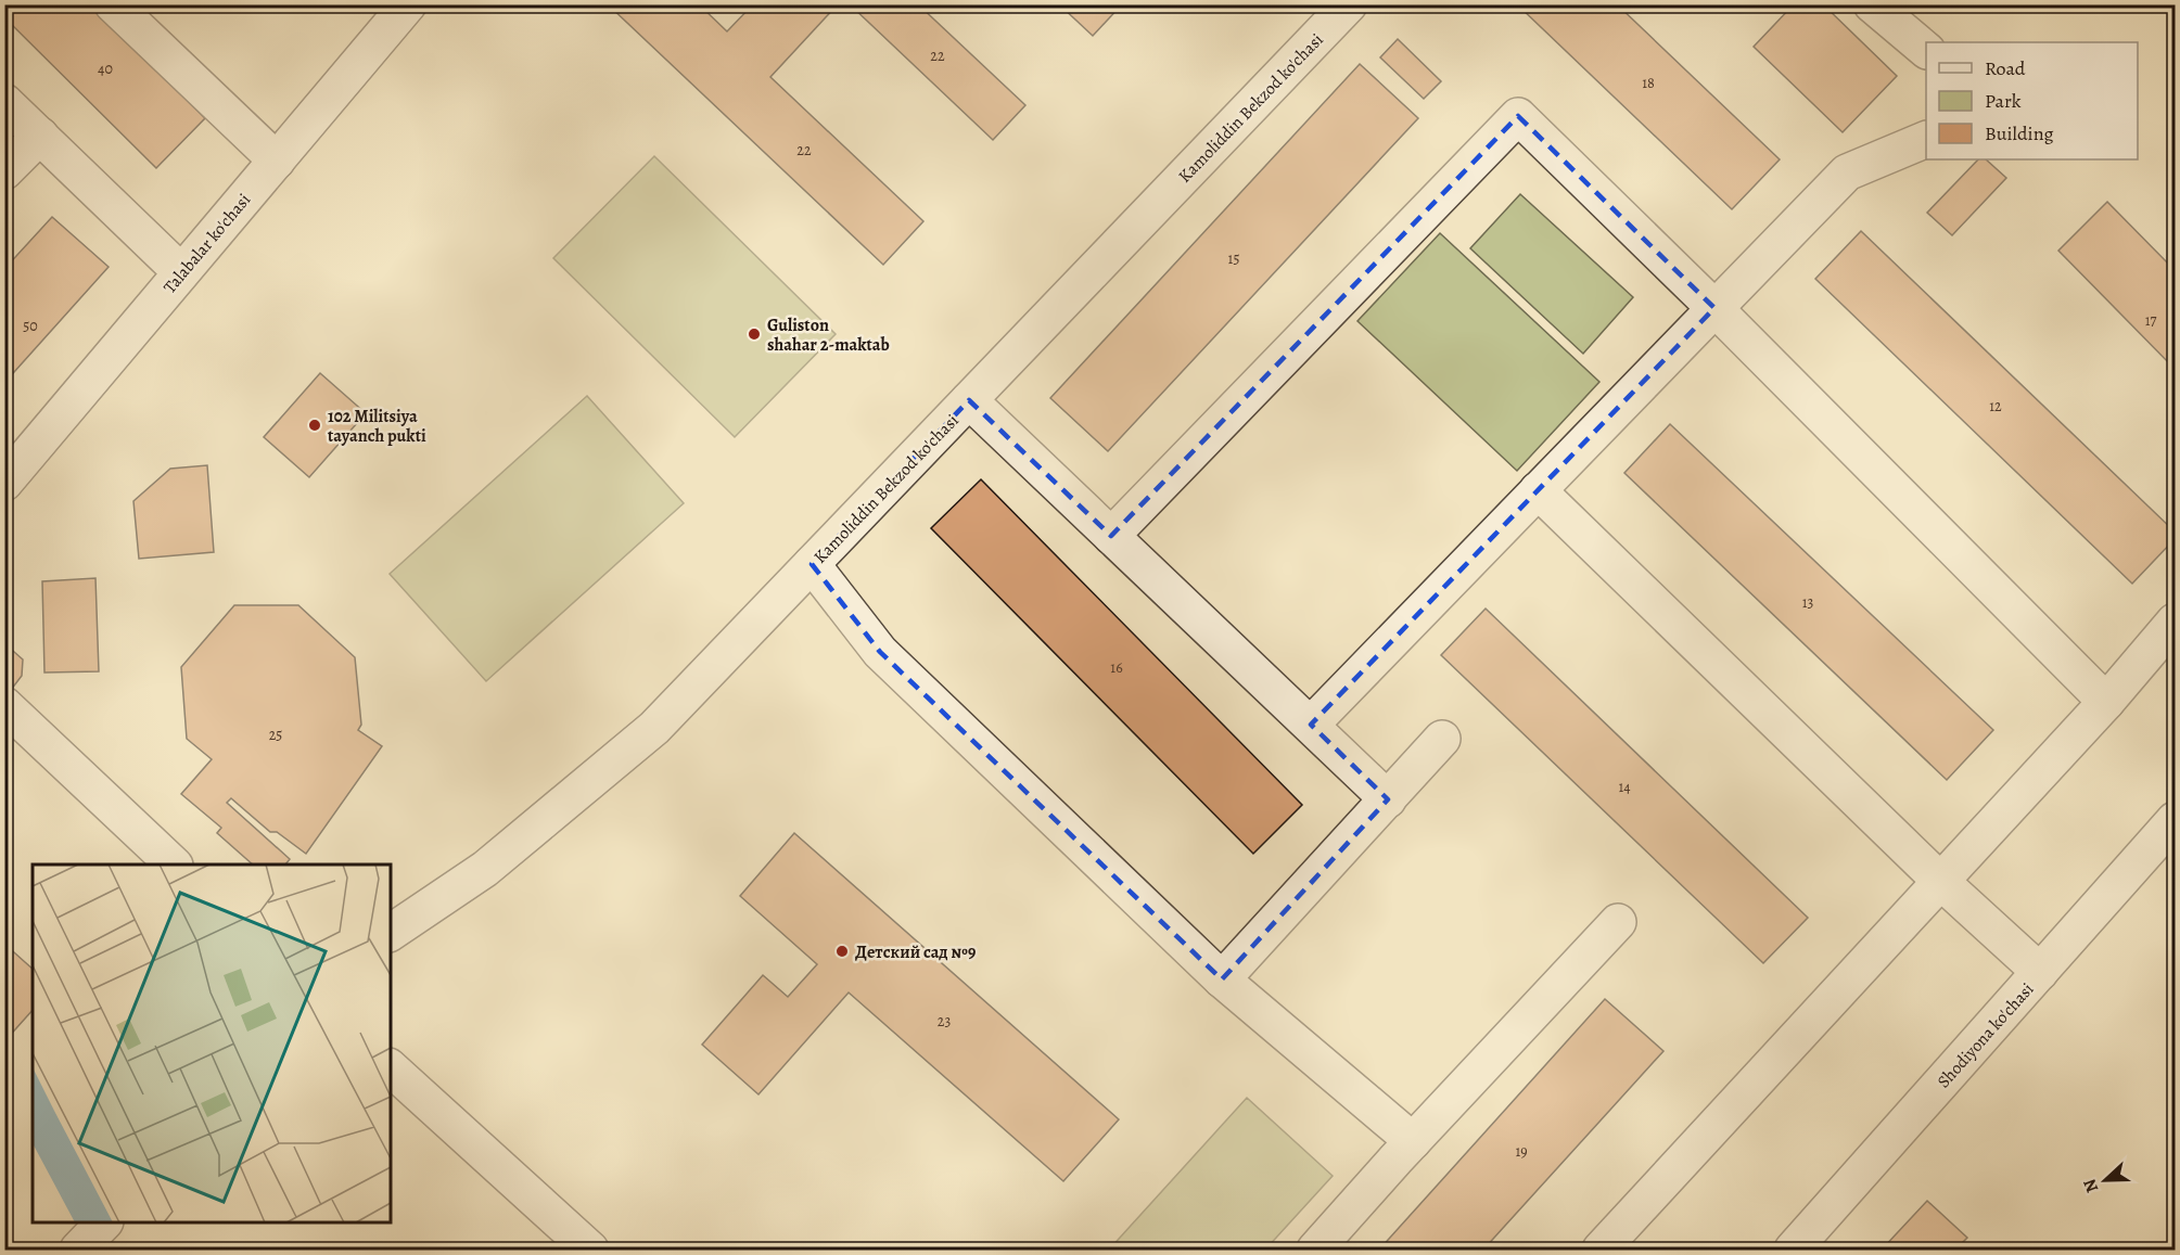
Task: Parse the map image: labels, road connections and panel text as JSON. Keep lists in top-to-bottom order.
{
  "streets": {
    "street": ["Kamoliddin Bekzod ko'chasi", "Talabalar ko'chasi", "Shodiyona ko'chasi"]
  },
  "places": ["Guliston shahar 2-maktab", "102 Militsiya tayanch pukti", "Детский сад №9"],
  "house_numbers": [
    "22",
    "40",
    "18",
    "22",
    "15",
    "17",
    "50",
    "12",
    "13",
    "16",
    "25",
    "14",
    "23",
    "19"
  ],
  "legend": ["Road", "Park", "Building"],
  "north": "left"
}
